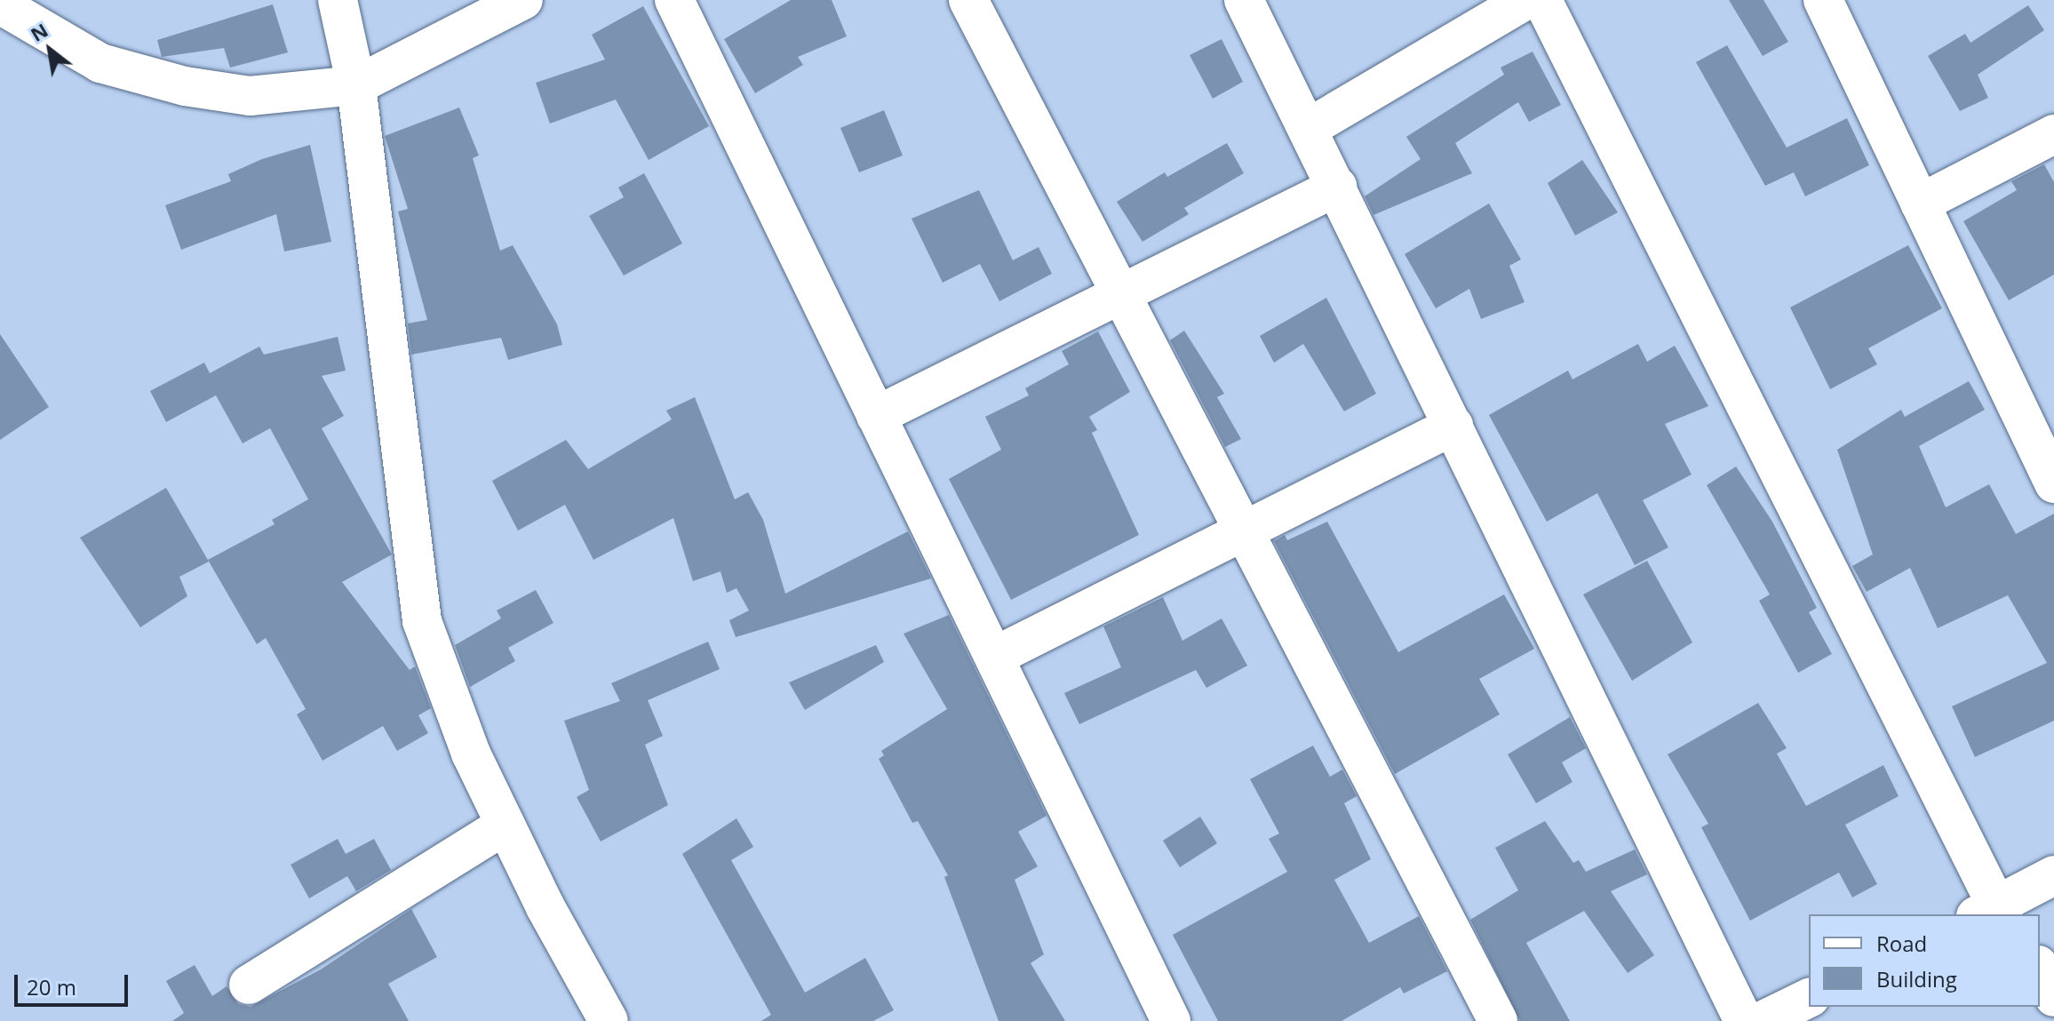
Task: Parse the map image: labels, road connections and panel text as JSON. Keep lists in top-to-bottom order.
{
  "legend": ["Road", "Building"],
  "scale_bar": "20 m",
  "north": "top left"
}
